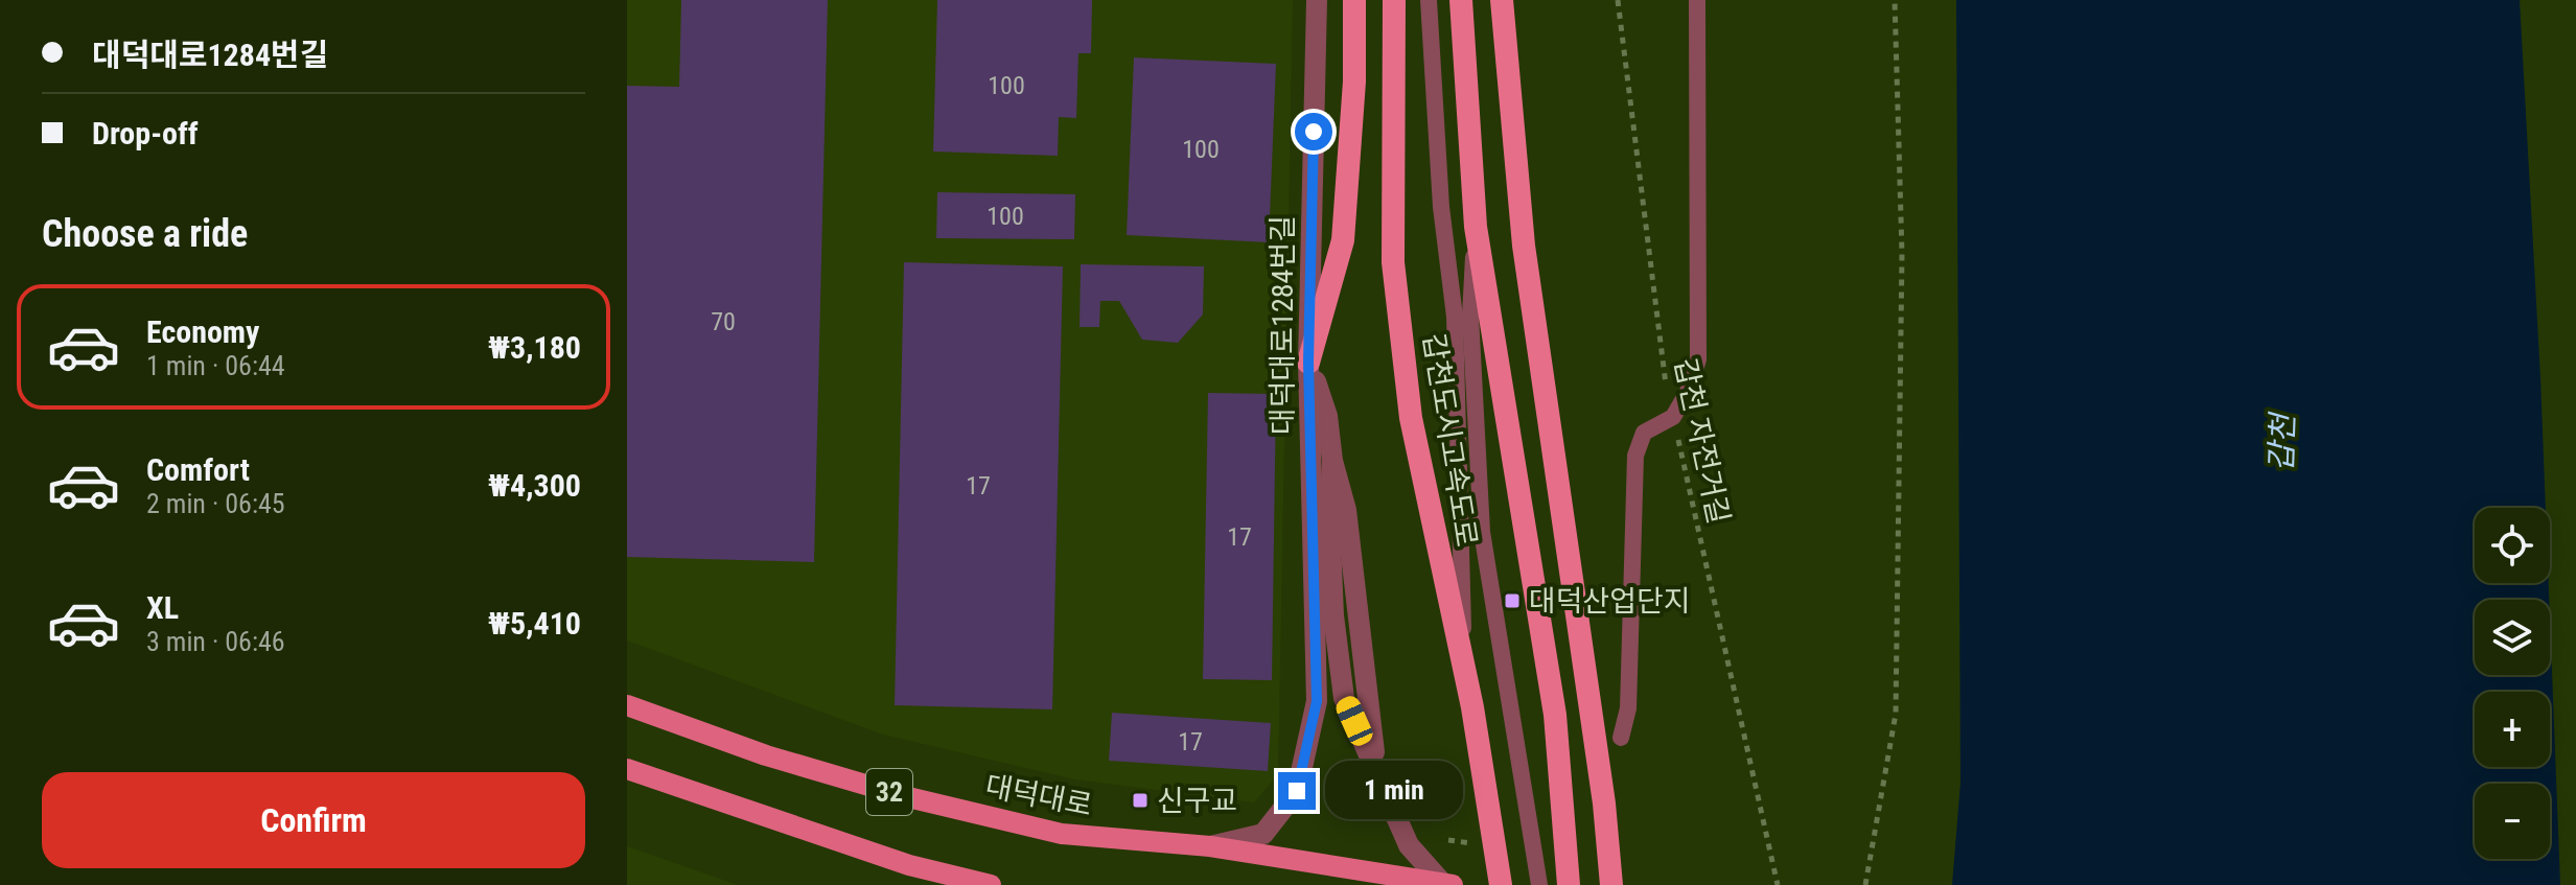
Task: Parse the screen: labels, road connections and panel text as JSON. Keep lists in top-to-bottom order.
{
  "streets": {
    "highway": ["갑천도시고속도로"],
    "main road": ["32", "대덕대로"],
    "street": ["대덕대로1284번길"],
    "path": ["갑천 자전거길"]
  },
  "crossings": [
    ["대덕대로1284번길", "대덕대로"]
  ],
  "water": ["갑천"],
  "places": {
    "transit": ["대덕산업단지", "신구교"]
  },
  "house_numbers": [
    "100",
    "100",
    "100",
    "70",
    "17",
    "17",
    "17"
  ],
  "page": {
    "banner": ["대덕대로1284번길", "Drop-off"],
    "heading": "Choose a ride",
    "list": [
      {
        "name": "Economy",
        "note": "1 min · 06:44",
        "value": "₩3,180"
      },
      {
        "name": "Comfort",
        "note": "2 min · 06:45",
        "value": "₩4,300"
      },
      {
        "name": "XL",
        "note": "3 min · 06:46",
        "value": "₩5,410"
      }
    ],
    "map_buttons": ["+", "−"],
    "buttons": "Confirm",
    "bubble": "1 min"
  }
}
